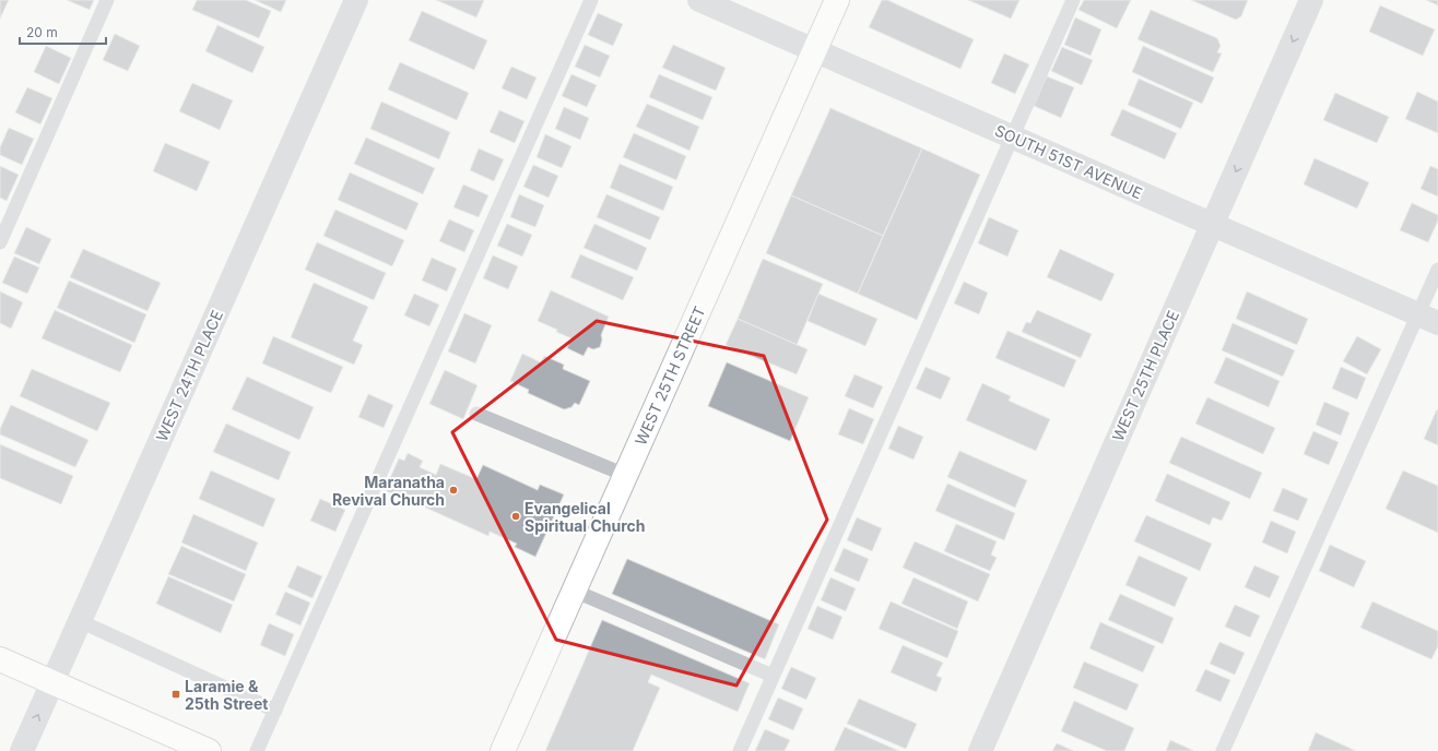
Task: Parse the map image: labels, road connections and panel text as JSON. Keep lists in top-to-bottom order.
{
  "streets": {
    "street": [
      "SOUTH 51ST AVENUE",
      "WEST 24TH PLACE",
      "WEST 25TH STREET",
      "WEST 25TH PLACE"
    ]
  },
  "crossings": [
    ["SOUTH 51ST AVENUE", "WEST 25TH STREET"],
    ["SOUTH 51ST AVENUE", "WEST 25TH PLACE"]
  ],
  "places": {
    "other": ["Maranatha Revival Church", "Evangelical Spiritual Church"],
    "transit": ["Laramie & 25th Street"]
  },
  "scale_bar": "20 m"
}
